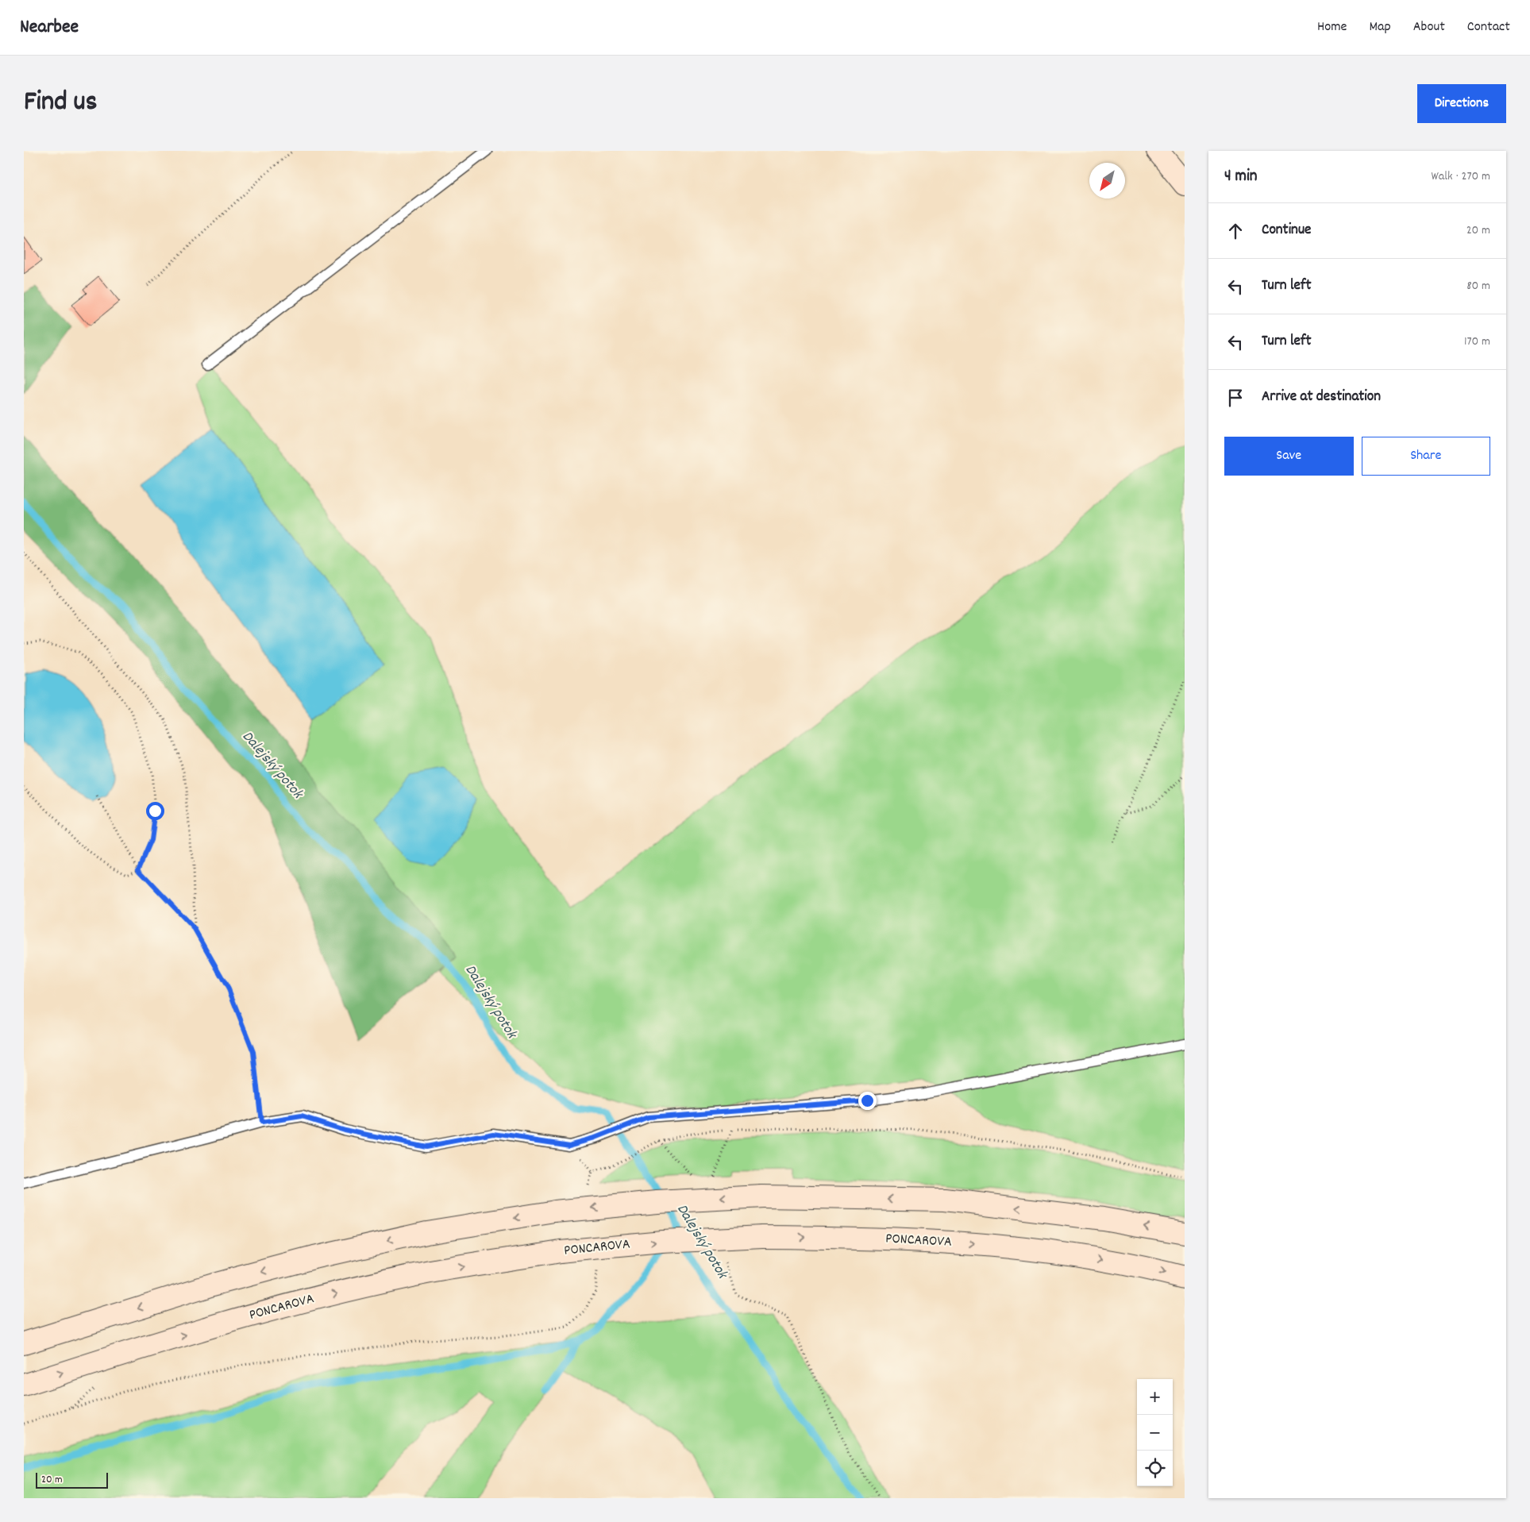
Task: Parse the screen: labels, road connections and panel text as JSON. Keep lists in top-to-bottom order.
{
  "streets": {
    "main road": ["PONCAROVA"]
  },
  "water": ["Dalejský potok"],
  "scale_bar": "20 m",
  "north": "bottom left",
  "page": {
    "header": "Nearbee",
    "nav": [
      "Home",
      "Map",
      "About",
      "Contact"
    ],
    "title": "Find us",
    "buttons": [
      "Directions",
      ["Save", "Share"]
    ],
    "heading": ["4 min", "Walk · 270 m"],
    "list": [
      ["Continue", "20 m"],
      ["Turn left", "80 m"],
      ["Turn left", "170 m"],
      "Arrive at destination"
    ],
    "map_buttons": ["+", "−"],
    "scale": "20 m"
  }
}
